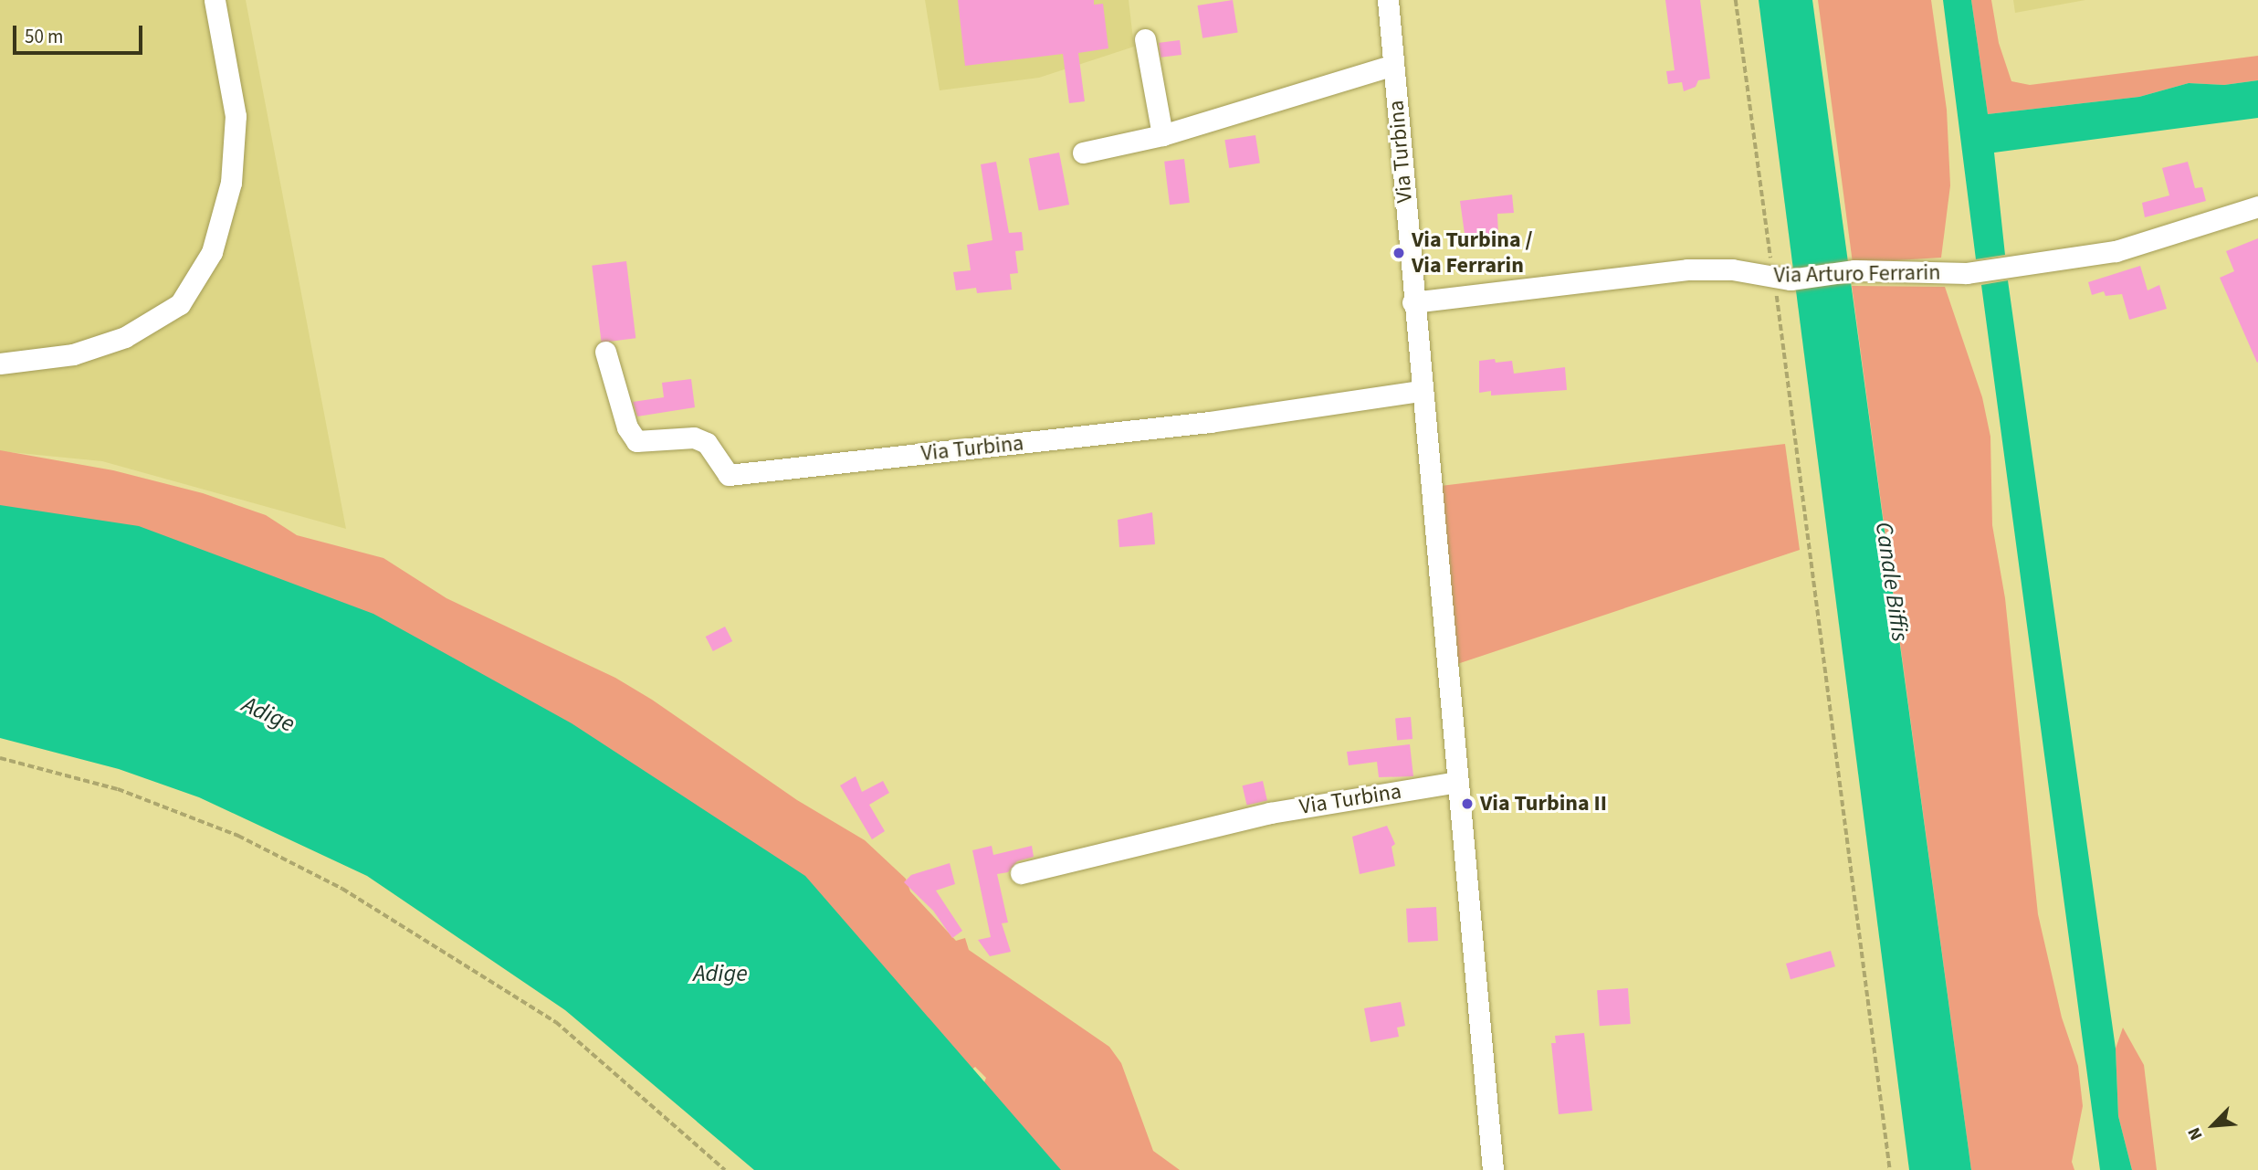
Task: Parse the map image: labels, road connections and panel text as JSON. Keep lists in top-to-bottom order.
{
  "streets": {
    "street": ["Via Turbina", "Via Arturo Ferrarin"]
  },
  "crossings": [
    ["Via Turbina", "Via Arturo Ferrarin"]
  ],
  "water": ["Canale Biffis", "Adige"],
  "places": ["Via Turbina / Via Ferrarin", "Via Turbina II"],
  "scale_bar": "50 m",
  "north": "bottom left"
}
